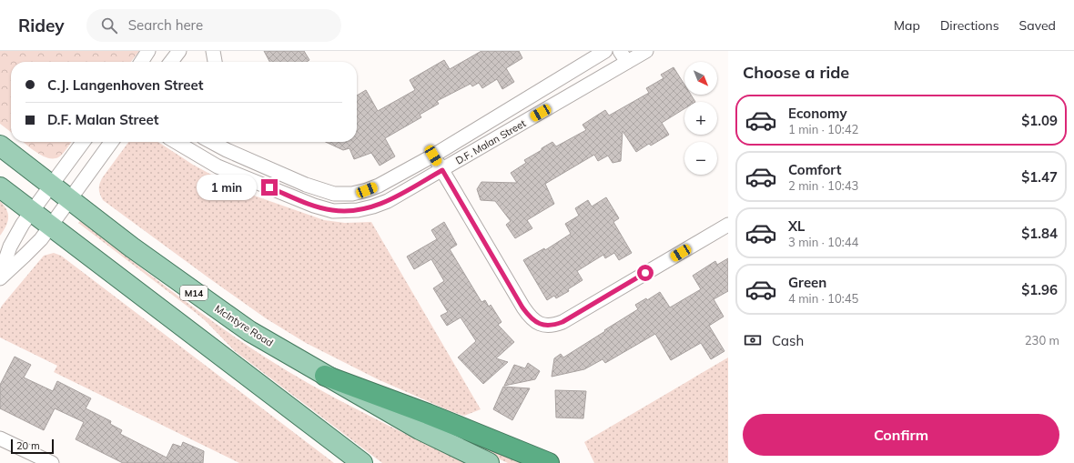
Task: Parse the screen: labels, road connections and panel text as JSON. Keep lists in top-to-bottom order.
{
  "streets": {
    "main road": ["M14", "McIntyre Road"],
    "street": ["D.F. Malan Street"]
  },
  "scale_bar": "20 m",
  "north": "bottom right",
  "page": {
    "header": "Ridey",
    "search": "Search here",
    "nav": ["Map", "Directions", "Saved"],
    "heading": "Choose a ride",
    "map_buttons": ["+", "−"],
    "banner": ["C.J. Langenhoven Street", "D.F. Malan Street"],
    "list": [
      {
        "name": "Economy",
        "note": "1 min · 10:42",
        "value": "$1.09"
      },
      {
        "name": "Comfort",
        "note": "2 min · 10:43",
        "value": "$1.47"
      },
      {
        "name": "XL",
        "note": "3 min · 10:44",
        "value": "$1.84"
      },
      {
        "name": "Green",
        "note": "4 min · 10:45",
        "value": "$1.96"
      }
    ],
    "bubble": "1 min",
    "pay": ["Cash", "230 m"],
    "buttons": "Confirm",
    "scale": "20 m"
  }
}
